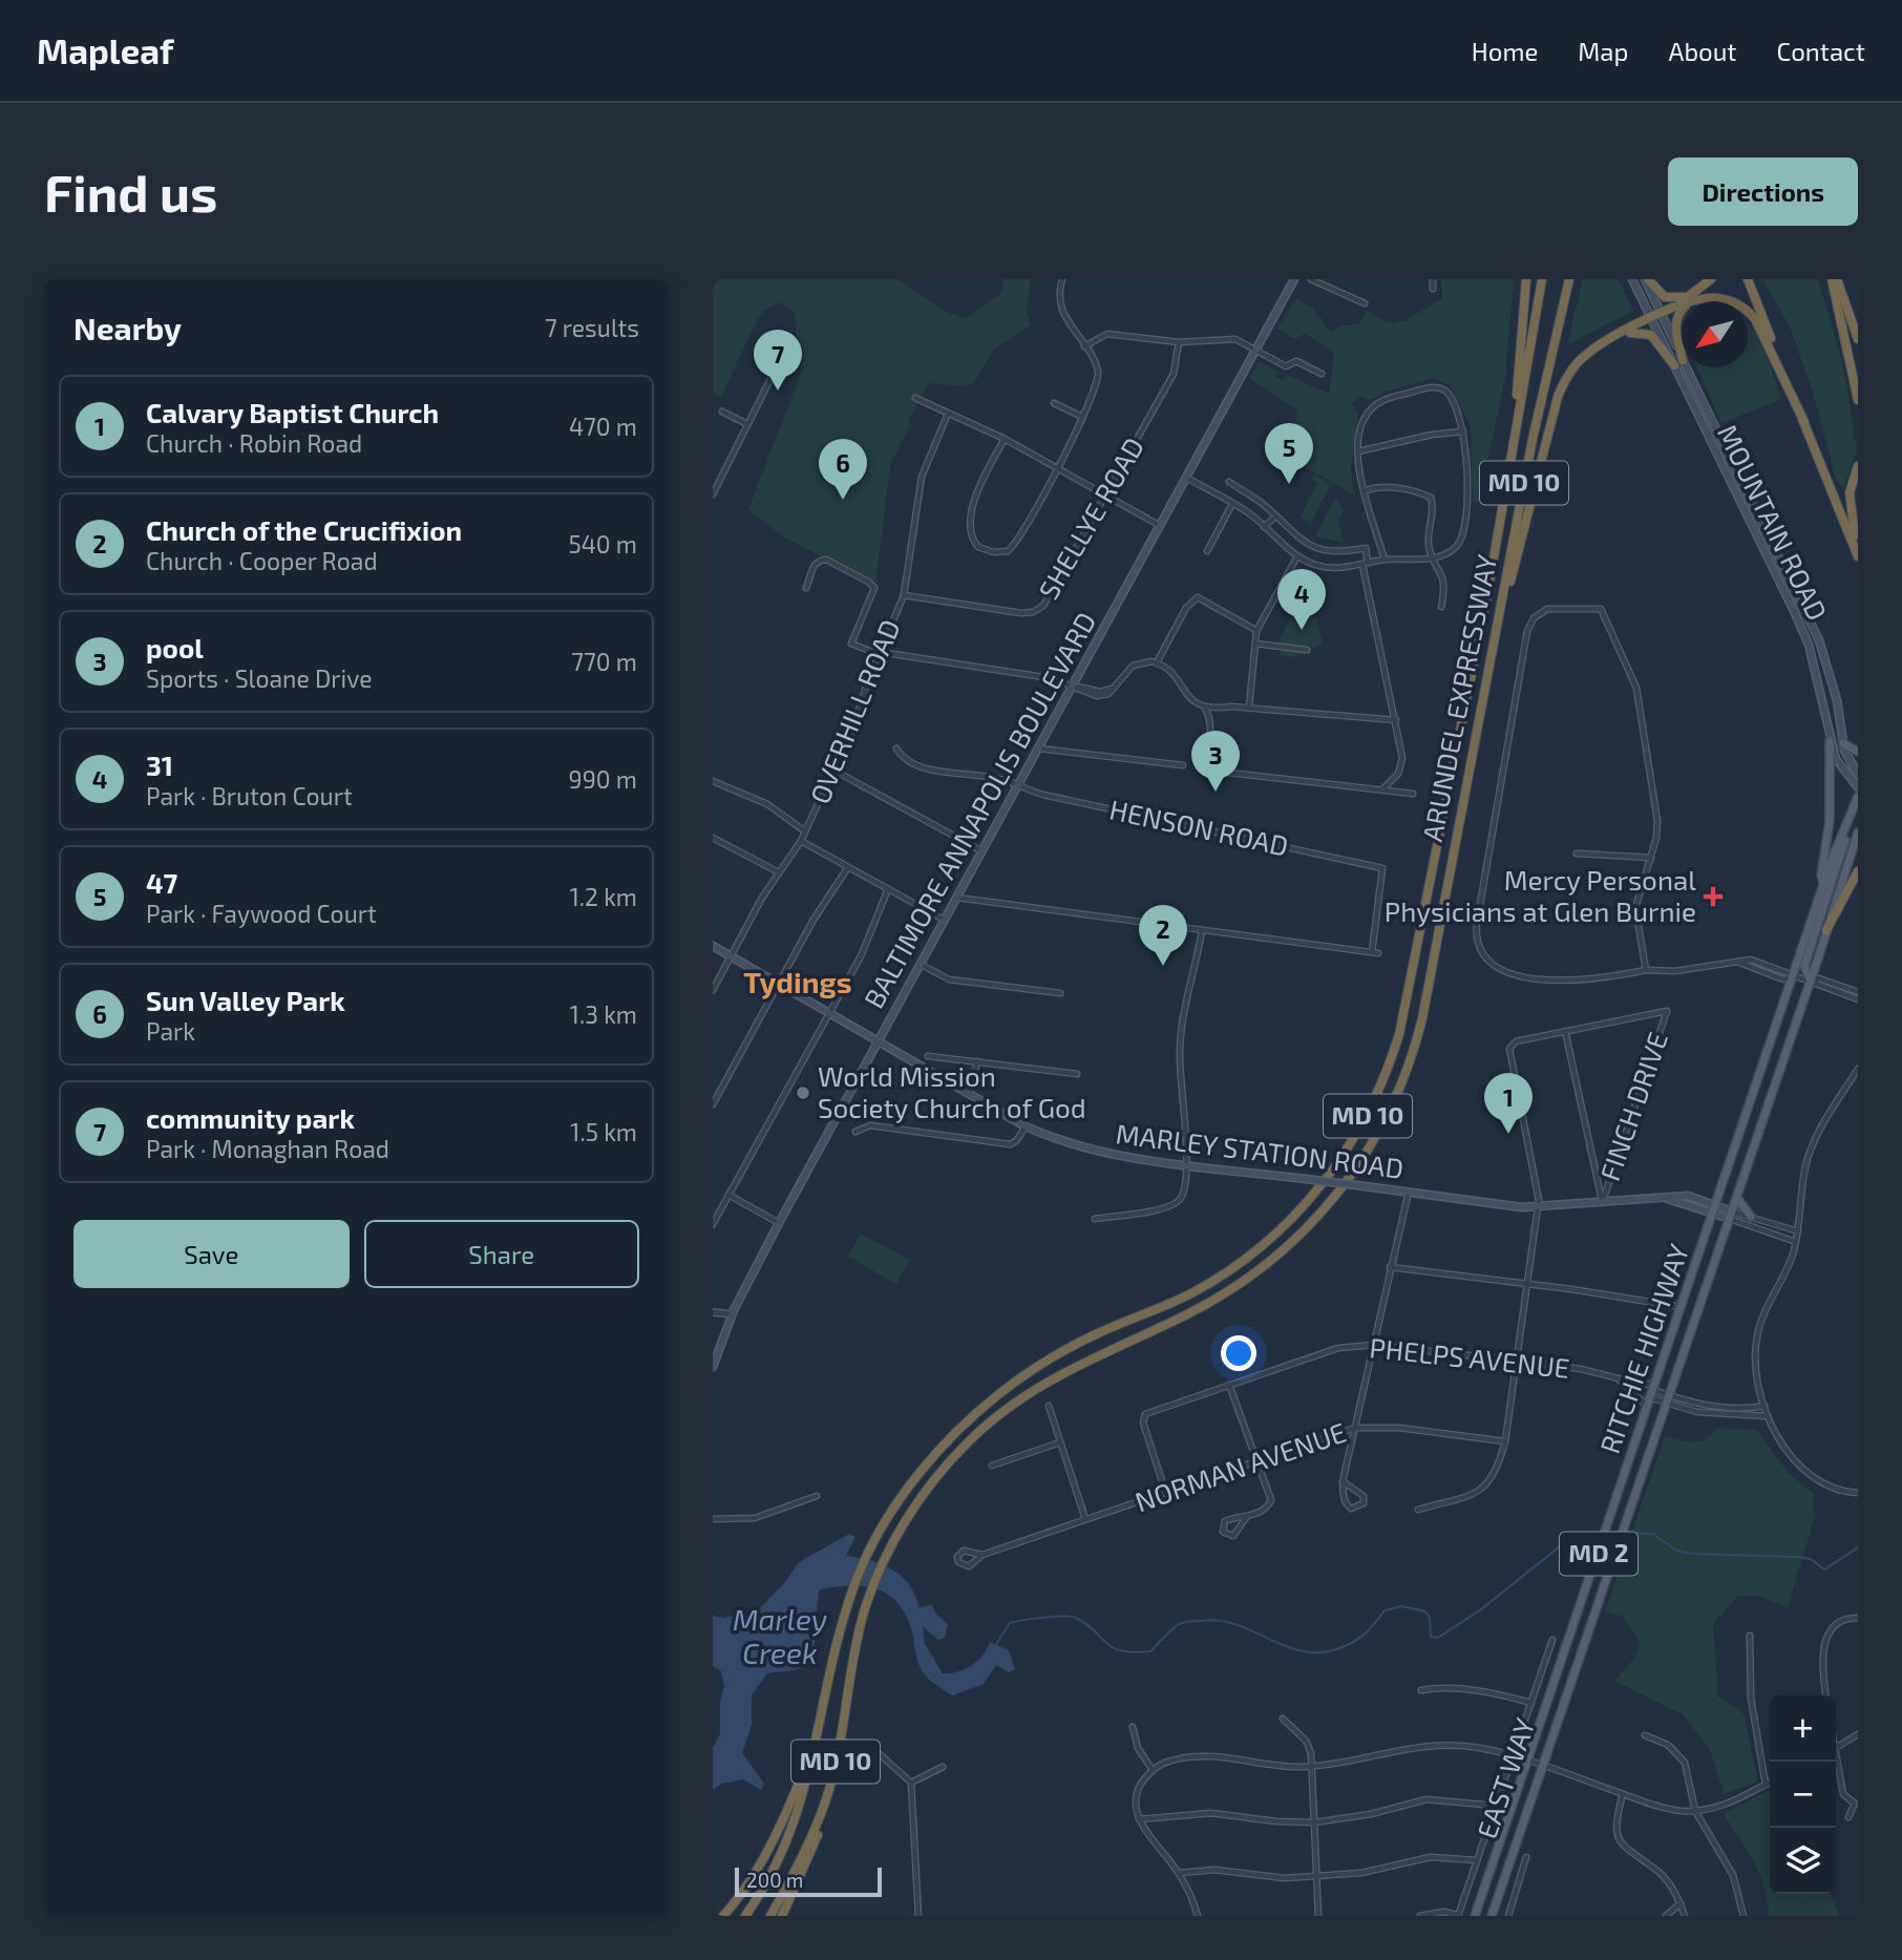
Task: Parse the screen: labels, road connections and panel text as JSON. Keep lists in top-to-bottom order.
{
  "streets": {
    "highway": ["MD 10", "ARUNDEL EXPRESSWAY"],
    "main road": [
      "MOUNTAIN ROAD",
      "BALTIMORE ANNAPOLIS BOULEVARD",
      "MARLEY STATION ROAD",
      "RITCHIE HIGHWAY",
      "MD 2"
    ],
    "street": [
      "SHELLYE ROAD",
      "OVERHILL ROAD",
      "HENSON ROAD",
      "FINCH DRIVE",
      "PHELPS AVENUE",
      "NORMAN AVENUE",
      "EAST WAY"
    ]
  },
  "crossings": [
    ["SHELLYE ROAD", "OVERHILL ROAD"],
    ["OVERHILL ROAD", "MARLEY STATION ROAD"],
    ["BALTIMORE ANNAPOLIS BOULEVARD", "HENSON ROAD"],
    ["BALTIMORE ANNAPOLIS BOULEVARD", "MARLEY STATION ROAD"],
    ["FINCH DRIVE", "MARLEY STATION ROAD"],
    ["MARLEY STATION ROAD", "RITCHIE HIGHWAY"],
    ["RITCHIE HIGHWAY", "PHELPS AVENUE"],
    ["PHELPS AVENUE", "NORMAN AVENUE"]
  ],
  "districts": ["Tydings"],
  "water": ["Marley Creek"],
  "places": {
    "health": ["Mercy Personal Physicians at Glen Burnie"],
    "other": ["World Mission Society Church of God"]
  },
  "scale_bar": "200 m",
  "north": "bottom left",
  "page": {
    "header": "Mapleaf",
    "nav": [
      "Home",
      "Map",
      "About",
      "Contact"
    ],
    "buttons": [
      "Directions",
      ["Save", "Share"]
    ],
    "title": "Find us",
    "heading": ["Nearby", "7 results"],
    "pins": [
      "7",
      "5",
      "6",
      "4",
      "3",
      "2",
      "1"
    ],
    "list": [
      {
        "mark": "1",
        "name": "Calvary Baptist Church",
        "note": "Church · Robin Road",
        "value": "470 m"
      },
      {
        "mark": "2",
        "name": "Church of the Crucifixion",
        "note": "Church · Cooper Road",
        "value": "540 m"
      },
      {
        "mark": "3",
        "name": "pool",
        "note": "Sports · Sloane Drive",
        "value": "770 m"
      },
      {
        "mark": "4",
        "name": "31",
        "note": "Park · Bruton Court",
        "value": "990 m"
      },
      {
        "mark": "5",
        "name": "47",
        "note": "Park · Faywood Court",
        "value": "1.2 km"
      },
      {
        "mark": "6",
        "name": "Sun Valley Park",
        "note": "Park",
        "value": "1.3 km"
      },
      {
        "mark": "7",
        "name": "community park",
        "note": "Park · Monaghan Road",
        "value": "1.5 km"
      }
    ],
    "map_buttons": ["+", "−"],
    "scale": "200 m"
  }
}
